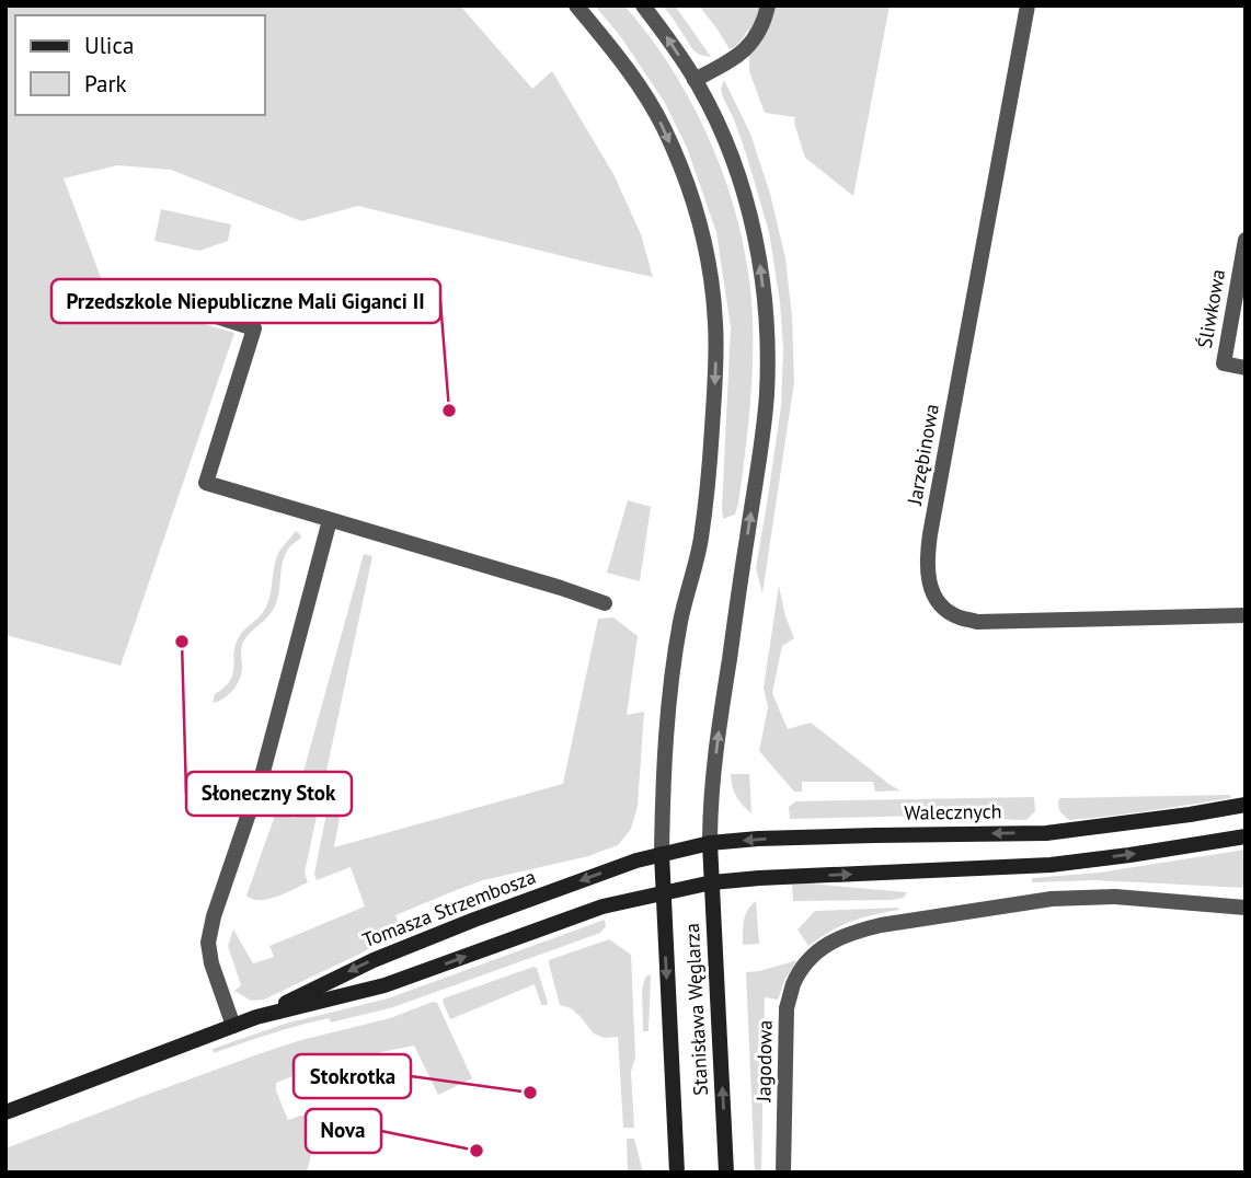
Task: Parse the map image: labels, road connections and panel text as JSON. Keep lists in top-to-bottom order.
{
  "streets": {
    "street": [
      "Śliwkowa",
      "Jarzębinowa",
      "Walecznych",
      "Tomasza Strzembosza",
      "Stanisława Węglarza",
      "Jagodowa"
    ]
  },
  "crossings": [
    ["Walecznych", "Tomasza Strzembosza"],
    ["Walecznych", "Stanisława Węglarza"],
    ["Tomasza Strzembosza", "Stanisława Węglarza"]
  ],
  "places": [
    "Przedszkole Niepubliczne Mali Giganci II",
    "Słoneczny Stok",
    "Stokrotka",
    "Nova"
  ],
  "legend": ["Ulica", "Park"]
}
